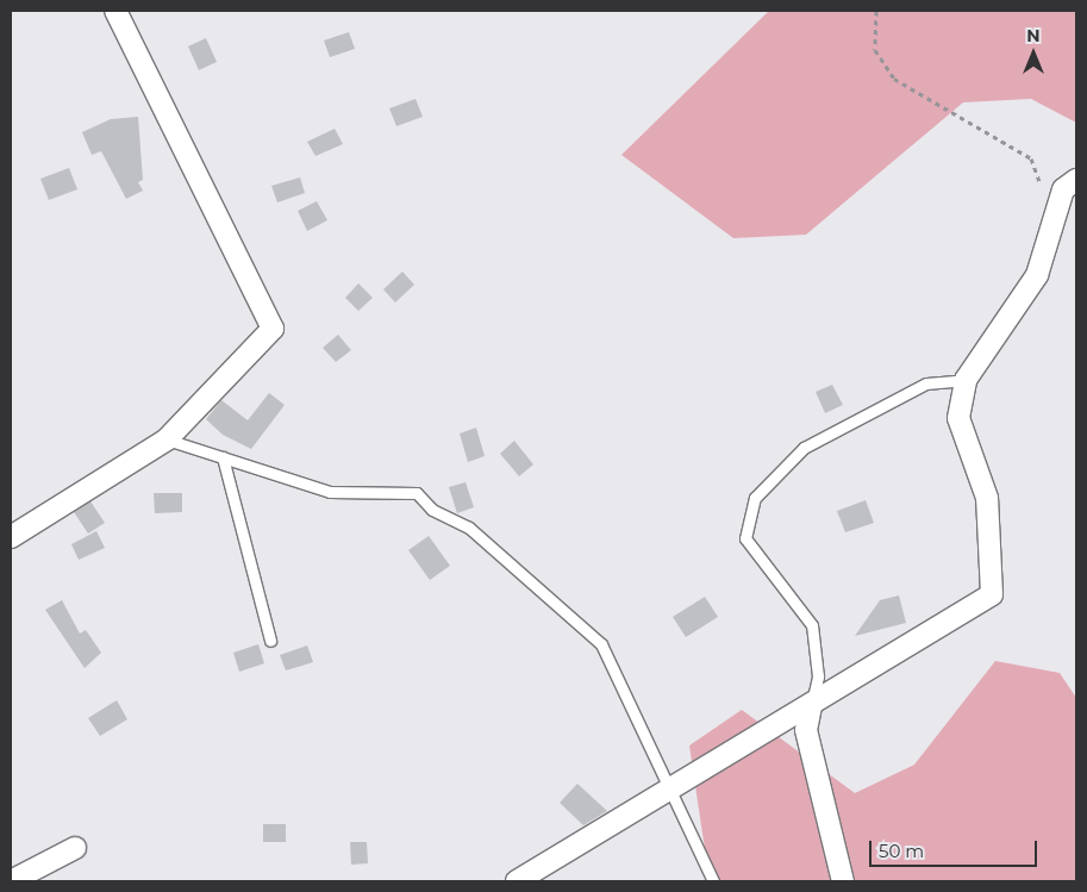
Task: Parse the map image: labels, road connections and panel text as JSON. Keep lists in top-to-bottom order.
{
  "scale_bar": "50 m",
  "north": "top"
}
